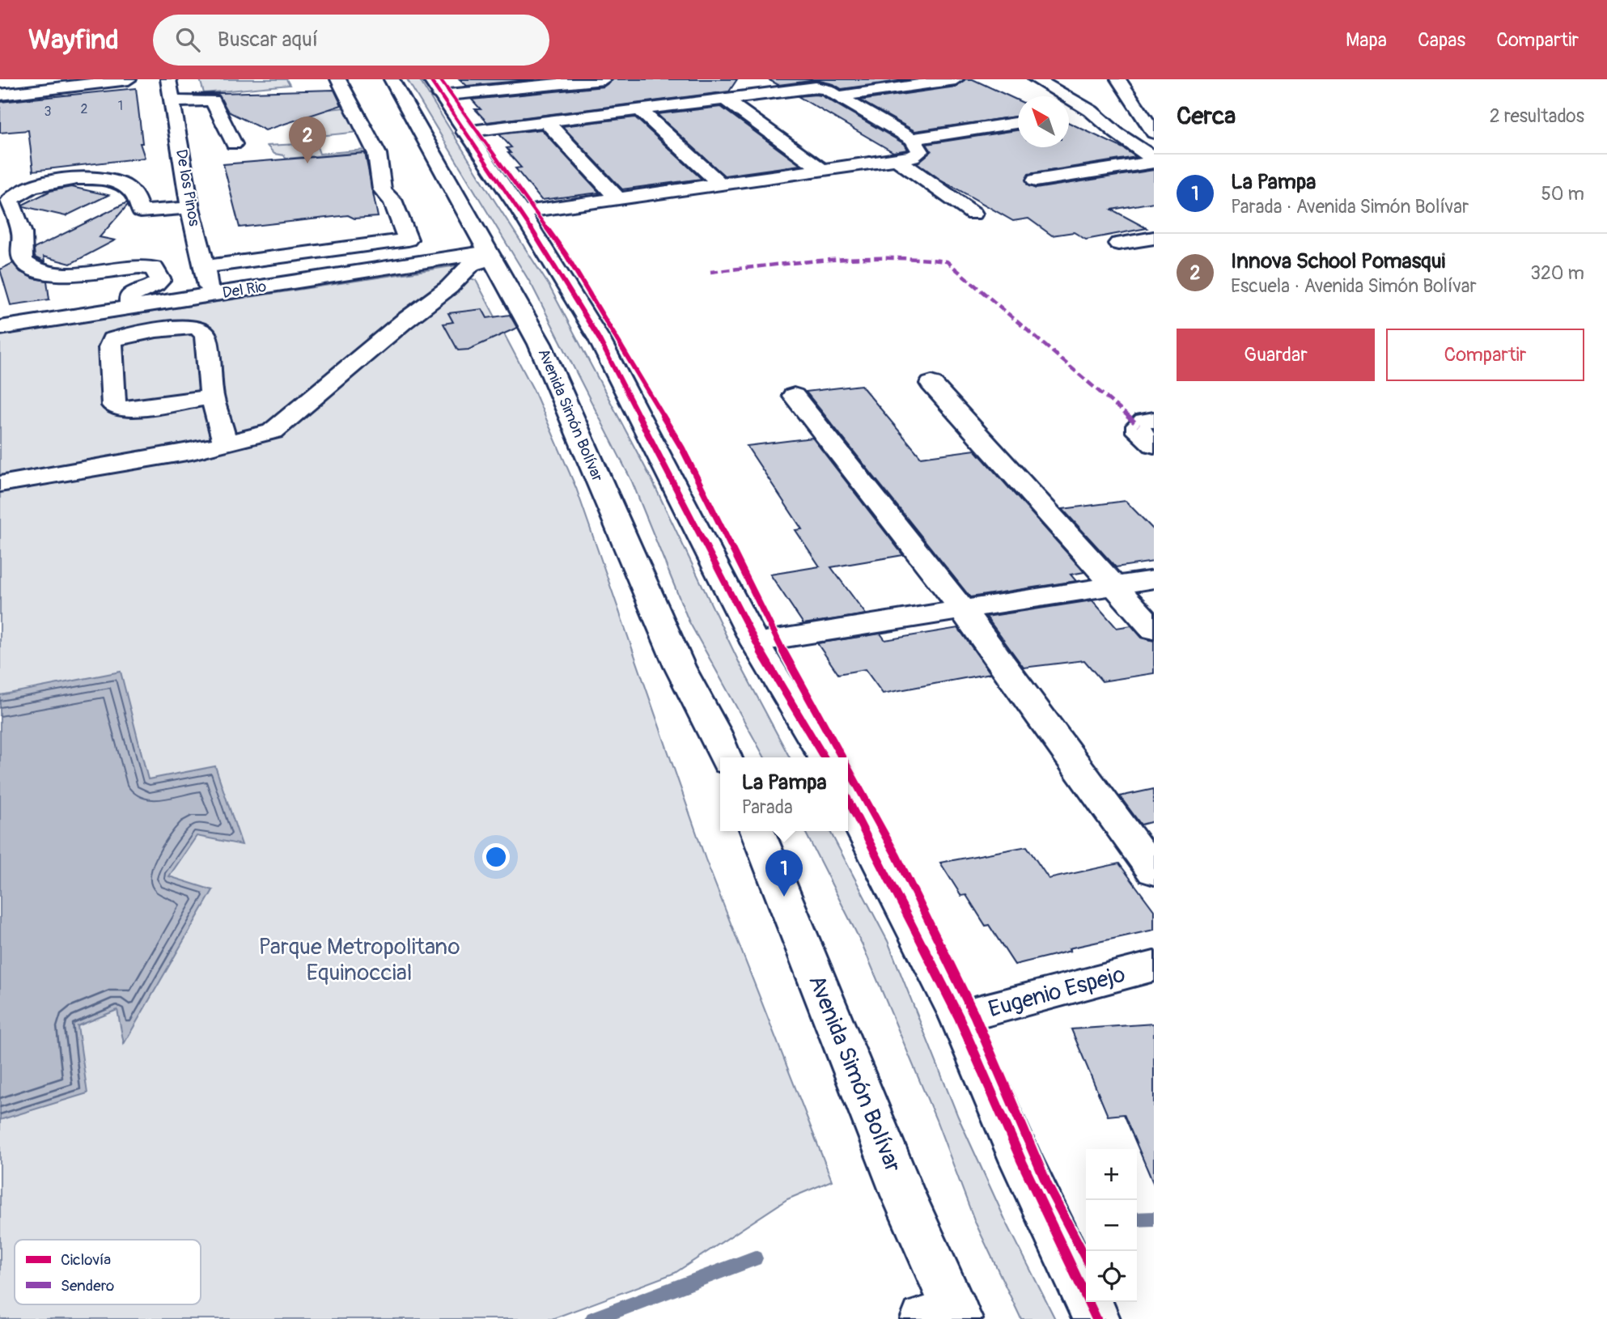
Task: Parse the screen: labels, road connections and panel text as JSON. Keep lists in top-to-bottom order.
{
  "streets": {
    "main road": [
      "De los Pinos",
      "Del Rio",
      "Avenida Simón Bolívar",
      "Eugenio Espejo"
    ]
  },
  "crossings": [
    ["De los Pinos", "Del Rio"],
    ["Del Rio", "Avenida Simón Bolívar"]
  ],
  "parks": ["Parque Metropolitano Equinoccial"],
  "house_numbers": ["1", "2", "3"],
  "legend": ["Ciclovía", "Sendero"],
  "north": "top left",
  "page": {
    "header": "Wayfind",
    "search": "Buscar aquí",
    "nav": ["Mapa", "Capas", "Compartir"],
    "heading": ["Cerca", "2 resultados"],
    "pins": ["2", "1"],
    "list": [
      {
        "mark": "1",
        "name": "La Pampa",
        "note": "Parada · Avenida Simón Bolívar",
        "value": "50 m"
      },
      {
        "mark": "2",
        "name": "Innova School Pomasqui",
        "note": "Escuela · Avenida Simón Bolívar",
        "value": "320 m"
      }
    ],
    "buttons": ["Guardar", "Compartir"],
    "popup": ["La Pampa", "Parada"],
    "map_buttons": ["+", "−"]
  }
}
